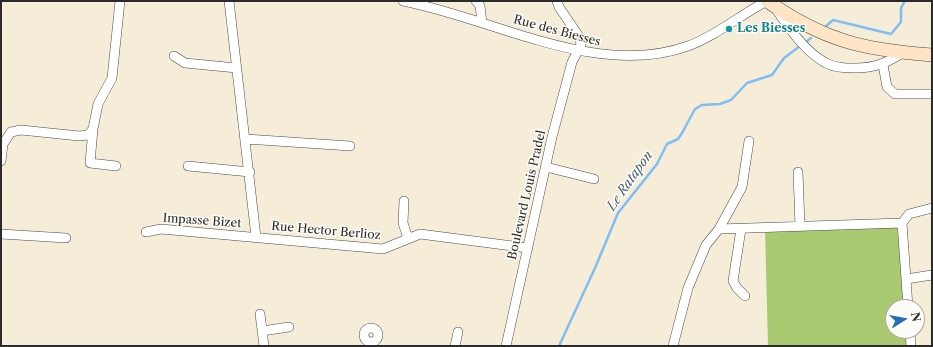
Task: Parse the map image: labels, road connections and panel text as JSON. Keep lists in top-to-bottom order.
{
  "streets": {
    "street": [
      "Rue des Biesses",
      "Boulevard Louis Pradel",
      "Impasse Bizet",
      "Rue Hector Berlioz"
    ]
  },
  "crossings": [
    ["Rue des Biesses", "Boulevard Louis Pradel"],
    ["Boulevard Louis Pradel", "Rue Hector Berlioz"],
    ["Impasse Bizet", "Rue Hector Berlioz"]
  ],
  "water": ["Le Ratapon"],
  "places": ["Les Biesses"],
  "north": "right"
}
